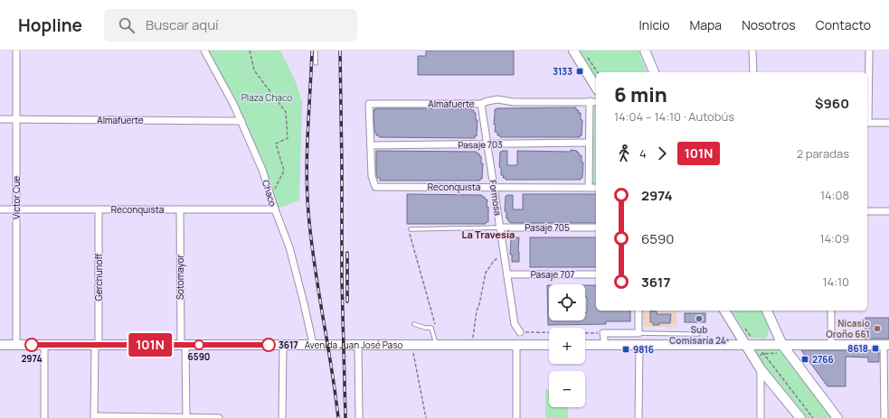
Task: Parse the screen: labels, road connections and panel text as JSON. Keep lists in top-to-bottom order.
{
  "streets": {
    "main road": ["Avenida Juan José Paso"],
    "street": [
      "Almafuerte",
      "Pasaje 703",
      "Reconquista",
      "Chaco",
      "Victor Cue",
      "Formosa",
      "Pasaje 705",
      "Pasaje 707",
      "Gerchunoff",
      "Sotomayor"
    ]
  },
  "crossings": [
    ["Almafuerte", "Pasaje 703"],
    ["Almafuerte", "Reconquista"],
    ["Almafuerte", "Chaco"],
    ["Almafuerte", "Victor Cue"],
    ["Almafuerte", "Formosa"],
    ["Pasaje 703", "Reconquista"],
    ["Pasaje 703", "Formosa"],
    ["Reconquista", "Chaco"],
    ["Reconquista", "Victor Cue"],
    ["Reconquista", "Formosa"],
    ["Reconquista", "Gerchunoff"],
    ["Reconquista", "Sotomayor"],
    ["Chaco", "Avenida Juan José Paso"],
    ["Victor Cue", "Avenida Juan José Paso"],
    ["Formosa", "Pasaje 705"],
    ["Formosa", "Pasaje 707"],
    ["Gerchunoff", "Avenida Juan José Paso"],
    ["Sotomayor", "Avenida Juan José Paso"]
  ],
  "districts": ["La Travesía"],
  "parks": ["Plaza Chaco"],
  "places": {
    "transit": [
      "3133",
      "8618",
      "9816",
      "2766"
    ],
    "other": [
      "Sub Comisaría 24ª",
      "Nicasio Oroño 661",
      "2974",
      "6590",
      "3617"
    ]
  },
  "lines": ["bus line 101N"],
  "page": {
    "header": "Hopline",
    "search": "Buscar aquí",
    "nav": [
      "Inicio",
      "Mapa",
      "Nosotros",
      "Contacto"
    ],
    "on_map": "101N",
    "heading": ["6 min", "14:04 – 14:10 · Autobús", "$960"],
    "legs": ["4", "101N", "2 paradas"],
    "list": [
      {
        "name": "2974",
        "value": "14:08"
      },
      {
        "name": "6590",
        "value": "14:09"
      },
      {
        "name": "3617",
        "value": "14:10"
      }
    ],
    "map_buttons": ["+", "−"]
  }
}
